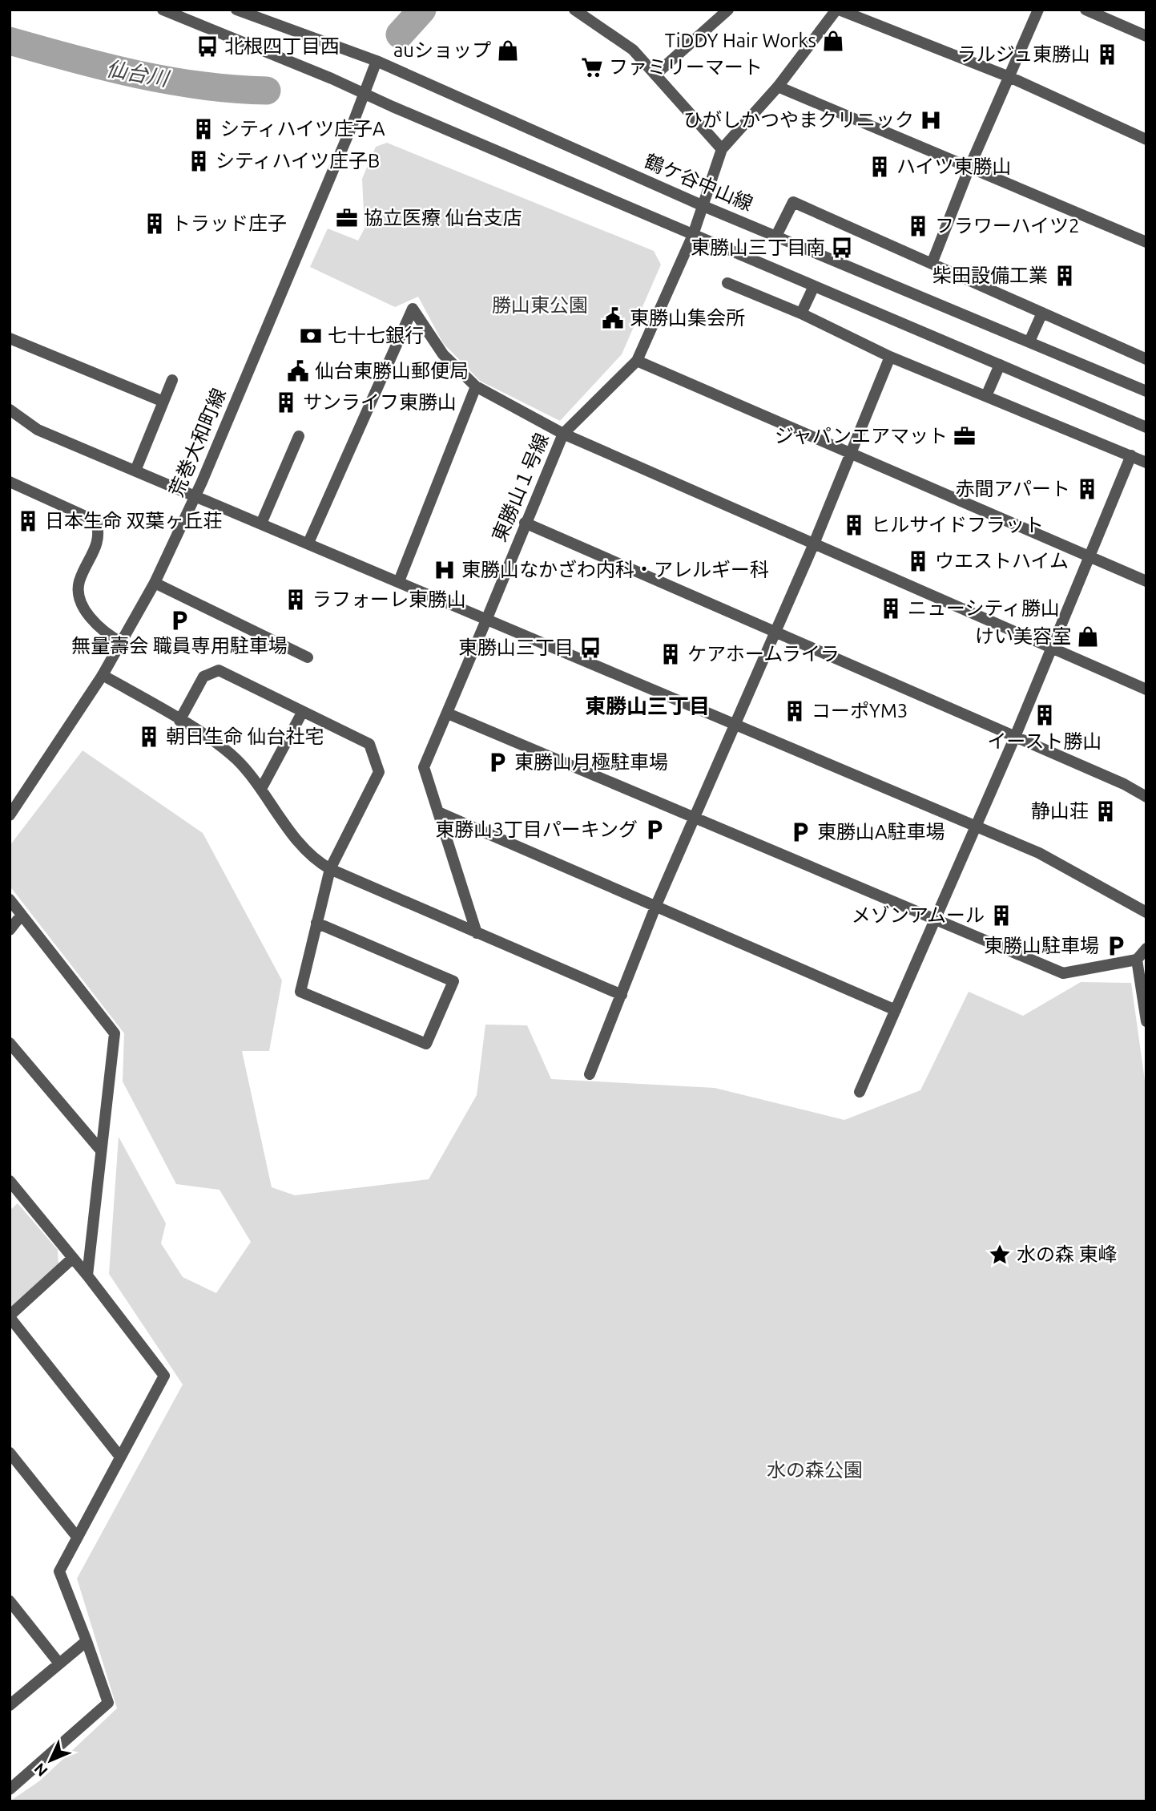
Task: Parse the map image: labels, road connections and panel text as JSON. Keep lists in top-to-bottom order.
{
  "streets": {
    "street": ["鶴ケ谷中山線", "荒巻大和町線", "東勝山１号線"]
  },
  "crossings": [
    ["鶴ケ谷中山線", "荒巻大和町線"],
    ["鶴ケ谷中山線", "東勝山１号線"]
  ],
  "districts": ["東勝山三丁目"],
  "water": ["仙台川"],
  "parks": ["勝山東公園", "水の森公園"],
  "places": {
    "shop": ["TiDDY Hair Works", "auショップ", "けい美容室"],
    "bus stop": ["北根四丁目西", "東勝山三丁目南", "東勝山三丁目"],
    "building": [
      "ラルジュ東勝山",
      "シティハイツ庄子A",
      "シティハイツ庄子B",
      "ハイツ東勝山",
      "トラッド庄子",
      "フラワーハイツ2",
      "柴田設備工業",
      "サンライフ東勝山",
      "赤間アパート",
      "日本生命 双葉ヶ丘荘",
      "ヒルサイドフラット",
      "ウエストハイム",
      "ラフォーレ東勝山",
      "ニューシティ勝山",
      "ケアホームライラ",
      "コーポYM3",
      "イースト勝山",
      "朝日生命 仙台社宅",
      "静山荘",
      "メゾンアムール"
    ],
    "supermarket": ["ファミリーマート"],
    "hospital": ["ひがしかつやまクリニック", "東勝山なかざわ内科・アレルギー科"],
    "office": ["協立医療 仙台支店", "ジャパンエアマット"],
    "public building": ["東勝山集会所", "仙台東勝山郵便局"],
    "bank": ["七十七銀行"],
    "parking": [
      "無量壽会 職員専用駐車場",
      "東勝山月極駐車場",
      "東勝山3丁目パーキング",
      "東勝山A駐車場",
      "東勝山駐車場"
    ],
    "place": ["水の森 東峰"]
  },
  "north": "bottom left"
}
